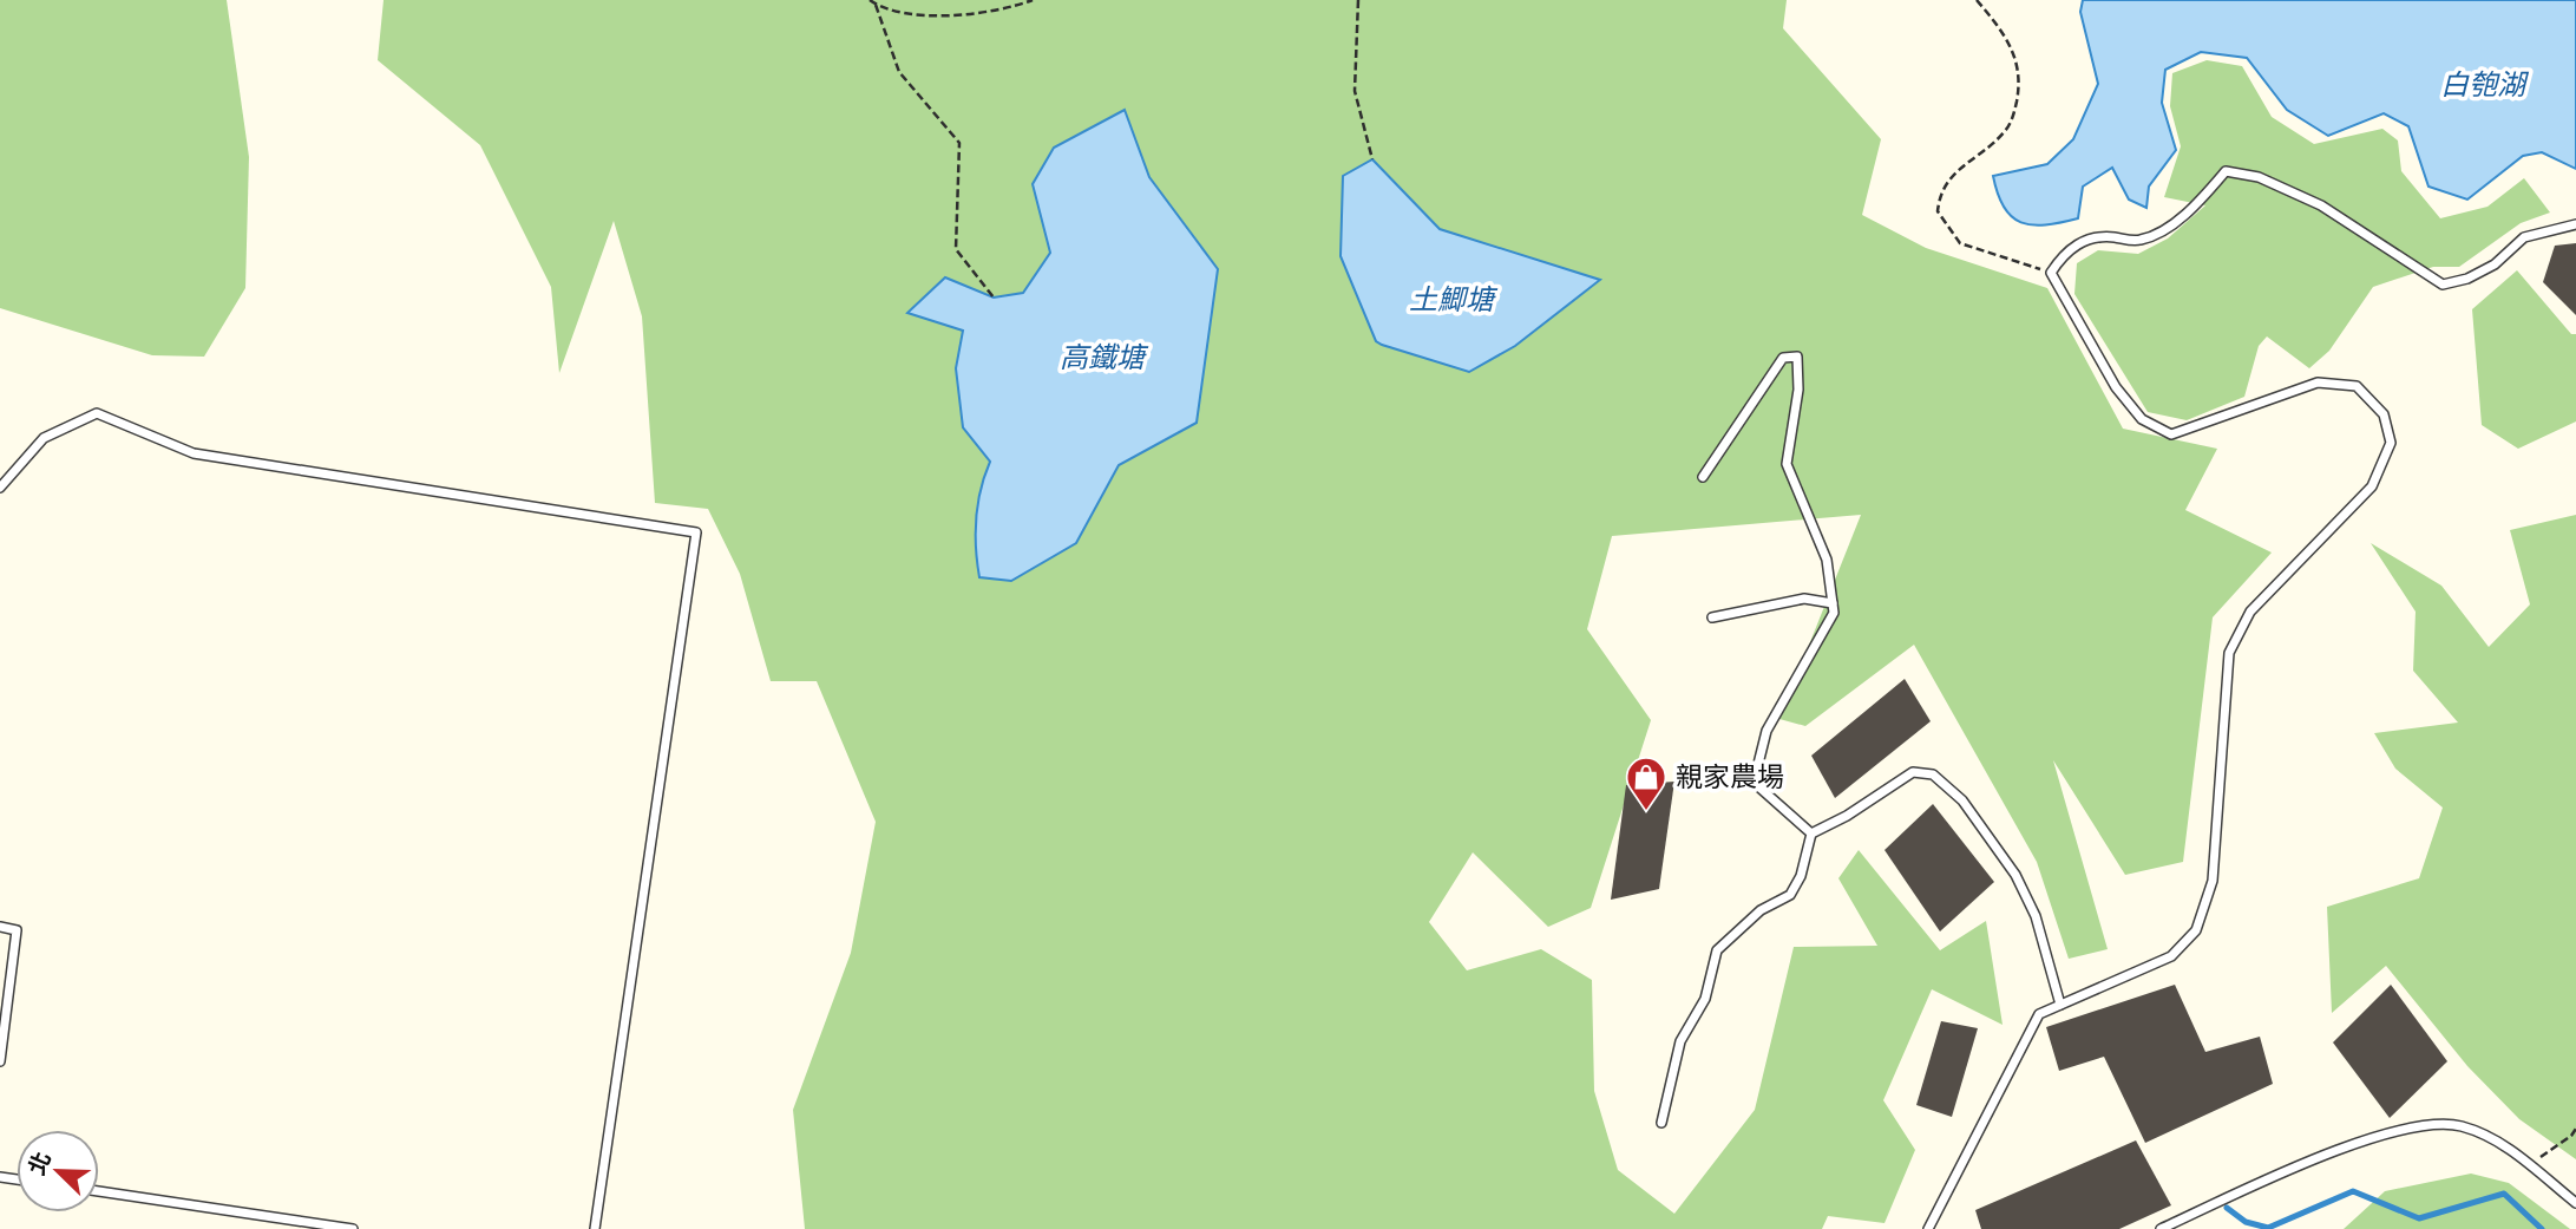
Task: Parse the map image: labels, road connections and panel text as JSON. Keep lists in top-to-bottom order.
{
  "water": ["白匏湖", "土鯽塘", "高鐵塘"],
  "places": {
    "shop": ["親家農場"]
  },
  "north": "top left"
}
